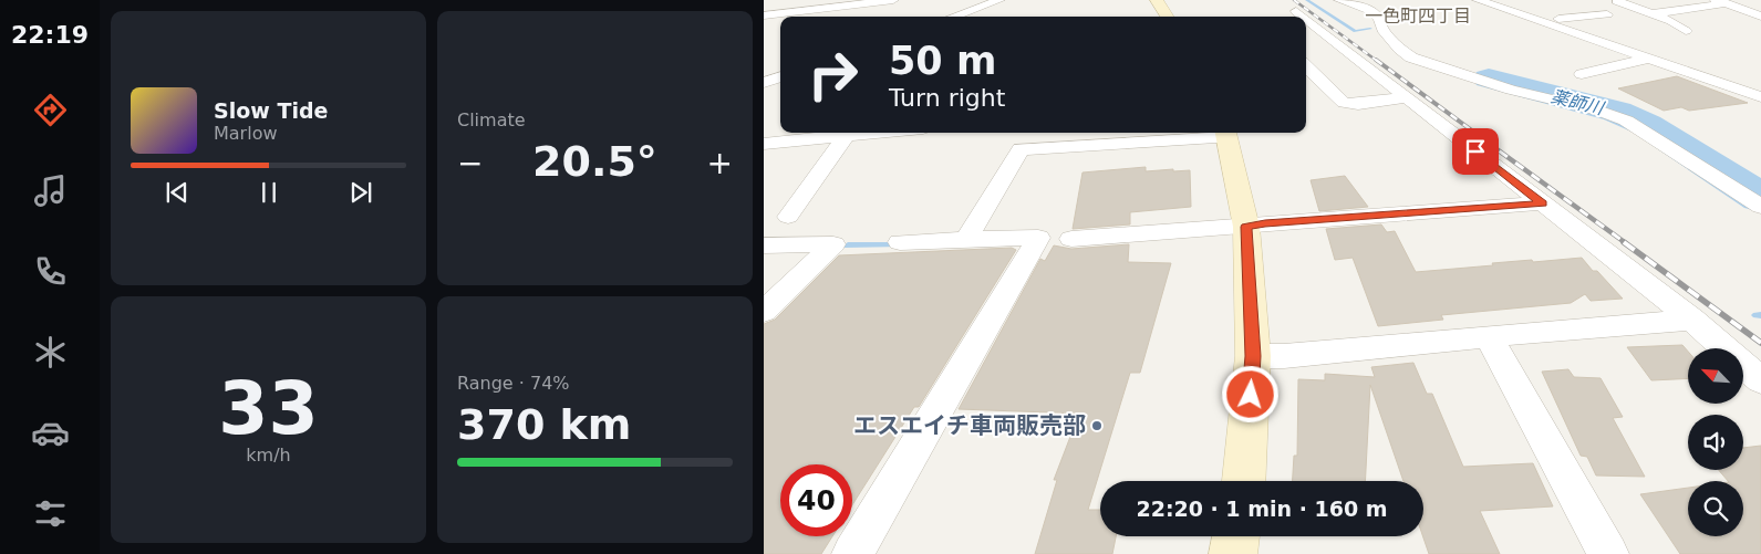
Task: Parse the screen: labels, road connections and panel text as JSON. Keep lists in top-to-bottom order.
{
  "districts": ["一色町四丁目"],
  "water": ["薬師川"],
  "places": ["エスエイチ車両販売部"],
  "north": "top left",
  "page": {
    "tabs": "22:19",
    "tile": [
      "Climate",
      ["33", "km/h"],
      ["Range · 74%", "370 km"]
    ],
    "turn": ["50 m", "Turn right"],
    "song": ["Slow Tide", "Marlow"],
    "heat": ["−", "20.5°", "+"],
    "limit": "40",
    "trip": "22:20 · 1 min · 160 m"
  }
}
